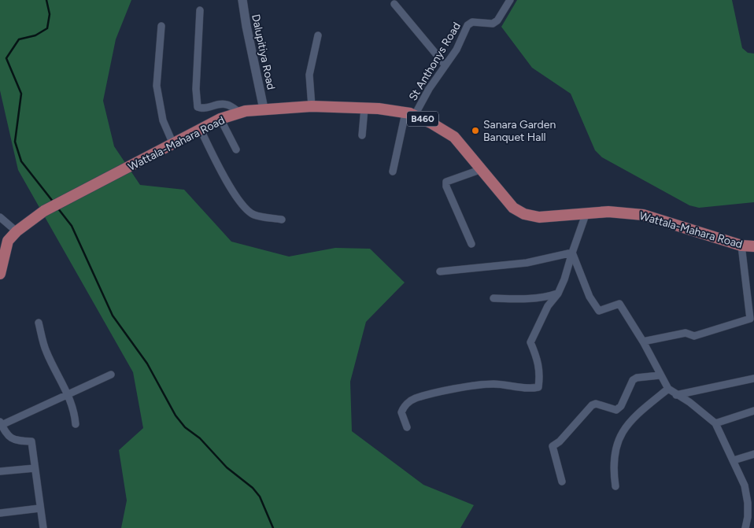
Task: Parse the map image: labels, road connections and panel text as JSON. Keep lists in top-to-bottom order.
{
  "streets": {
    "main road": ["B460", "Wattala-Mahara Road"],
    "street": ["Dalupitiya Road", "St Anthonys Road"]
  },
  "crossings": [
    ["Dalupitiya Road", "Wattala-Mahara Road"],
    ["St Anthonys Road", "Wattala-Mahara Road"]
  ],
  "places": ["Sanara Garden Banquet Hall"]
}
